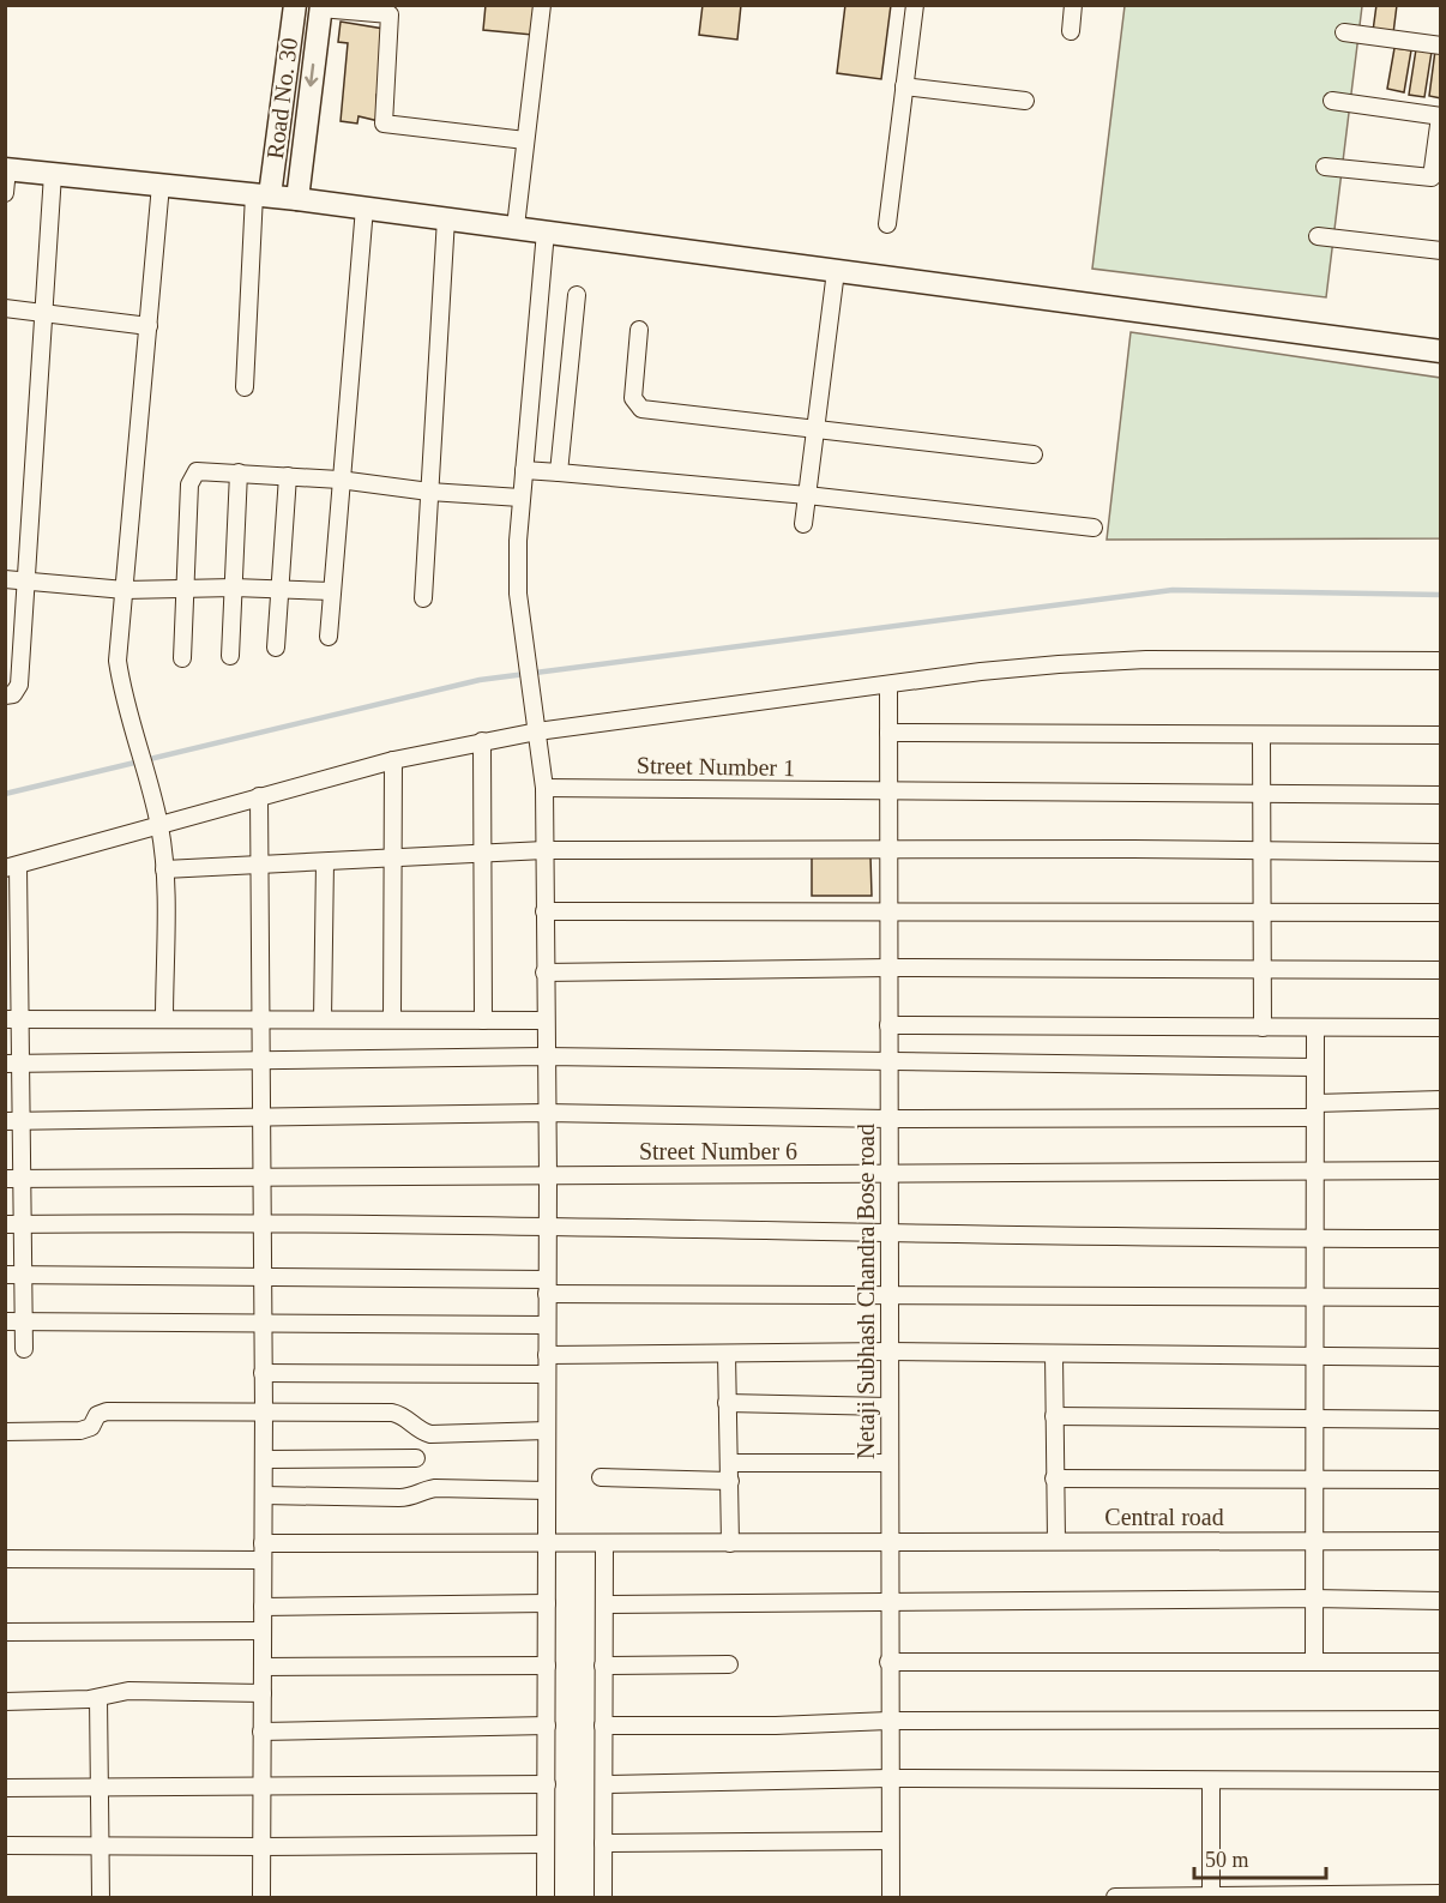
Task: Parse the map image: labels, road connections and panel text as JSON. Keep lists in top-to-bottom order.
{
  "streets": {
    "street": [
      "Road No. 30",
      "Street Number 1",
      "Street Number 6",
      "Netaji Subhash Chandra Bose road",
      "Central road"
    ]
  },
  "crossings": [
    ["Street Number 1", "Netaji Subhash Chandra Bose road"],
    ["Street Number 6", "Netaji Subhash Chandra Bose road"],
    ["Netaji Subhash Chandra Bose road", "Central road"]
  ],
  "scale_bar": "50 m"
}
